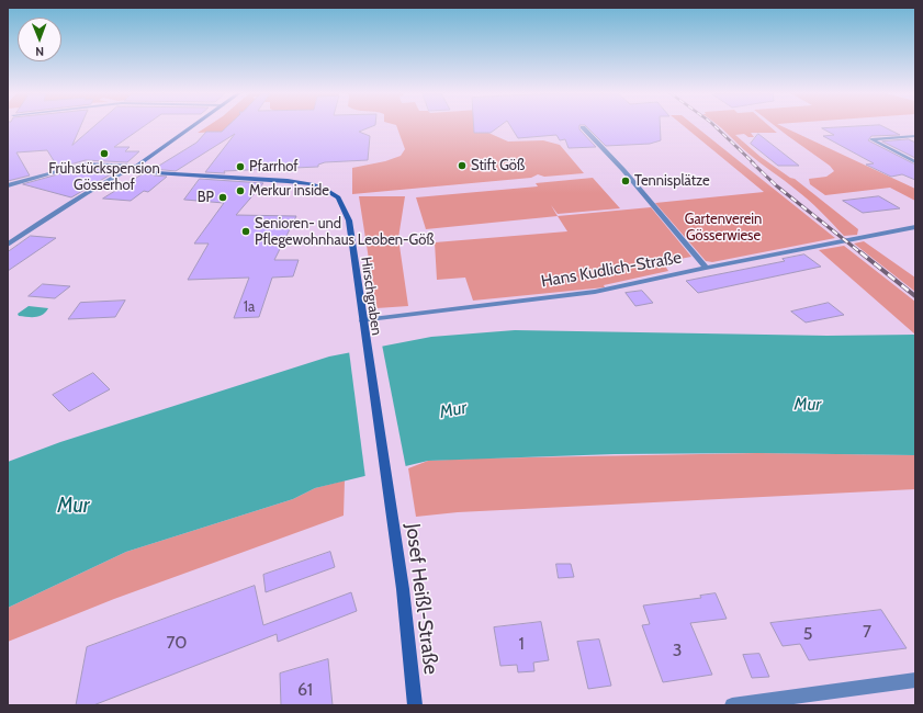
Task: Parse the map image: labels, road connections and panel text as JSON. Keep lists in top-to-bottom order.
{
  "streets": {
    "main road": ["Hirschgraben", "Josef Heißl-Straße"],
    "street": ["Hans Kudlich-Straße"]
  },
  "crossings": [
    ["Hans Kudlich-Straße", "Hirschgraben"],
    ["Hirschgraben", "Josef Heißl-Straße"]
  ],
  "water": ["Mur"],
  "parks": ["Gartenverein Gösserwiese"],
  "places": [
    "Frühstückspension Gösserhof",
    "Stift Göß",
    "Pfarrhof",
    "Tennisplätze",
    "Merkur inside",
    "BP",
    "Senioren- und Pflegewohnhaus Leoben-Göß"
  ],
  "house_numbers": [
    "1a",
    "7",
    "5",
    "70",
    "1",
    "3",
    "61"
  ],
  "north": "bottom"
}
